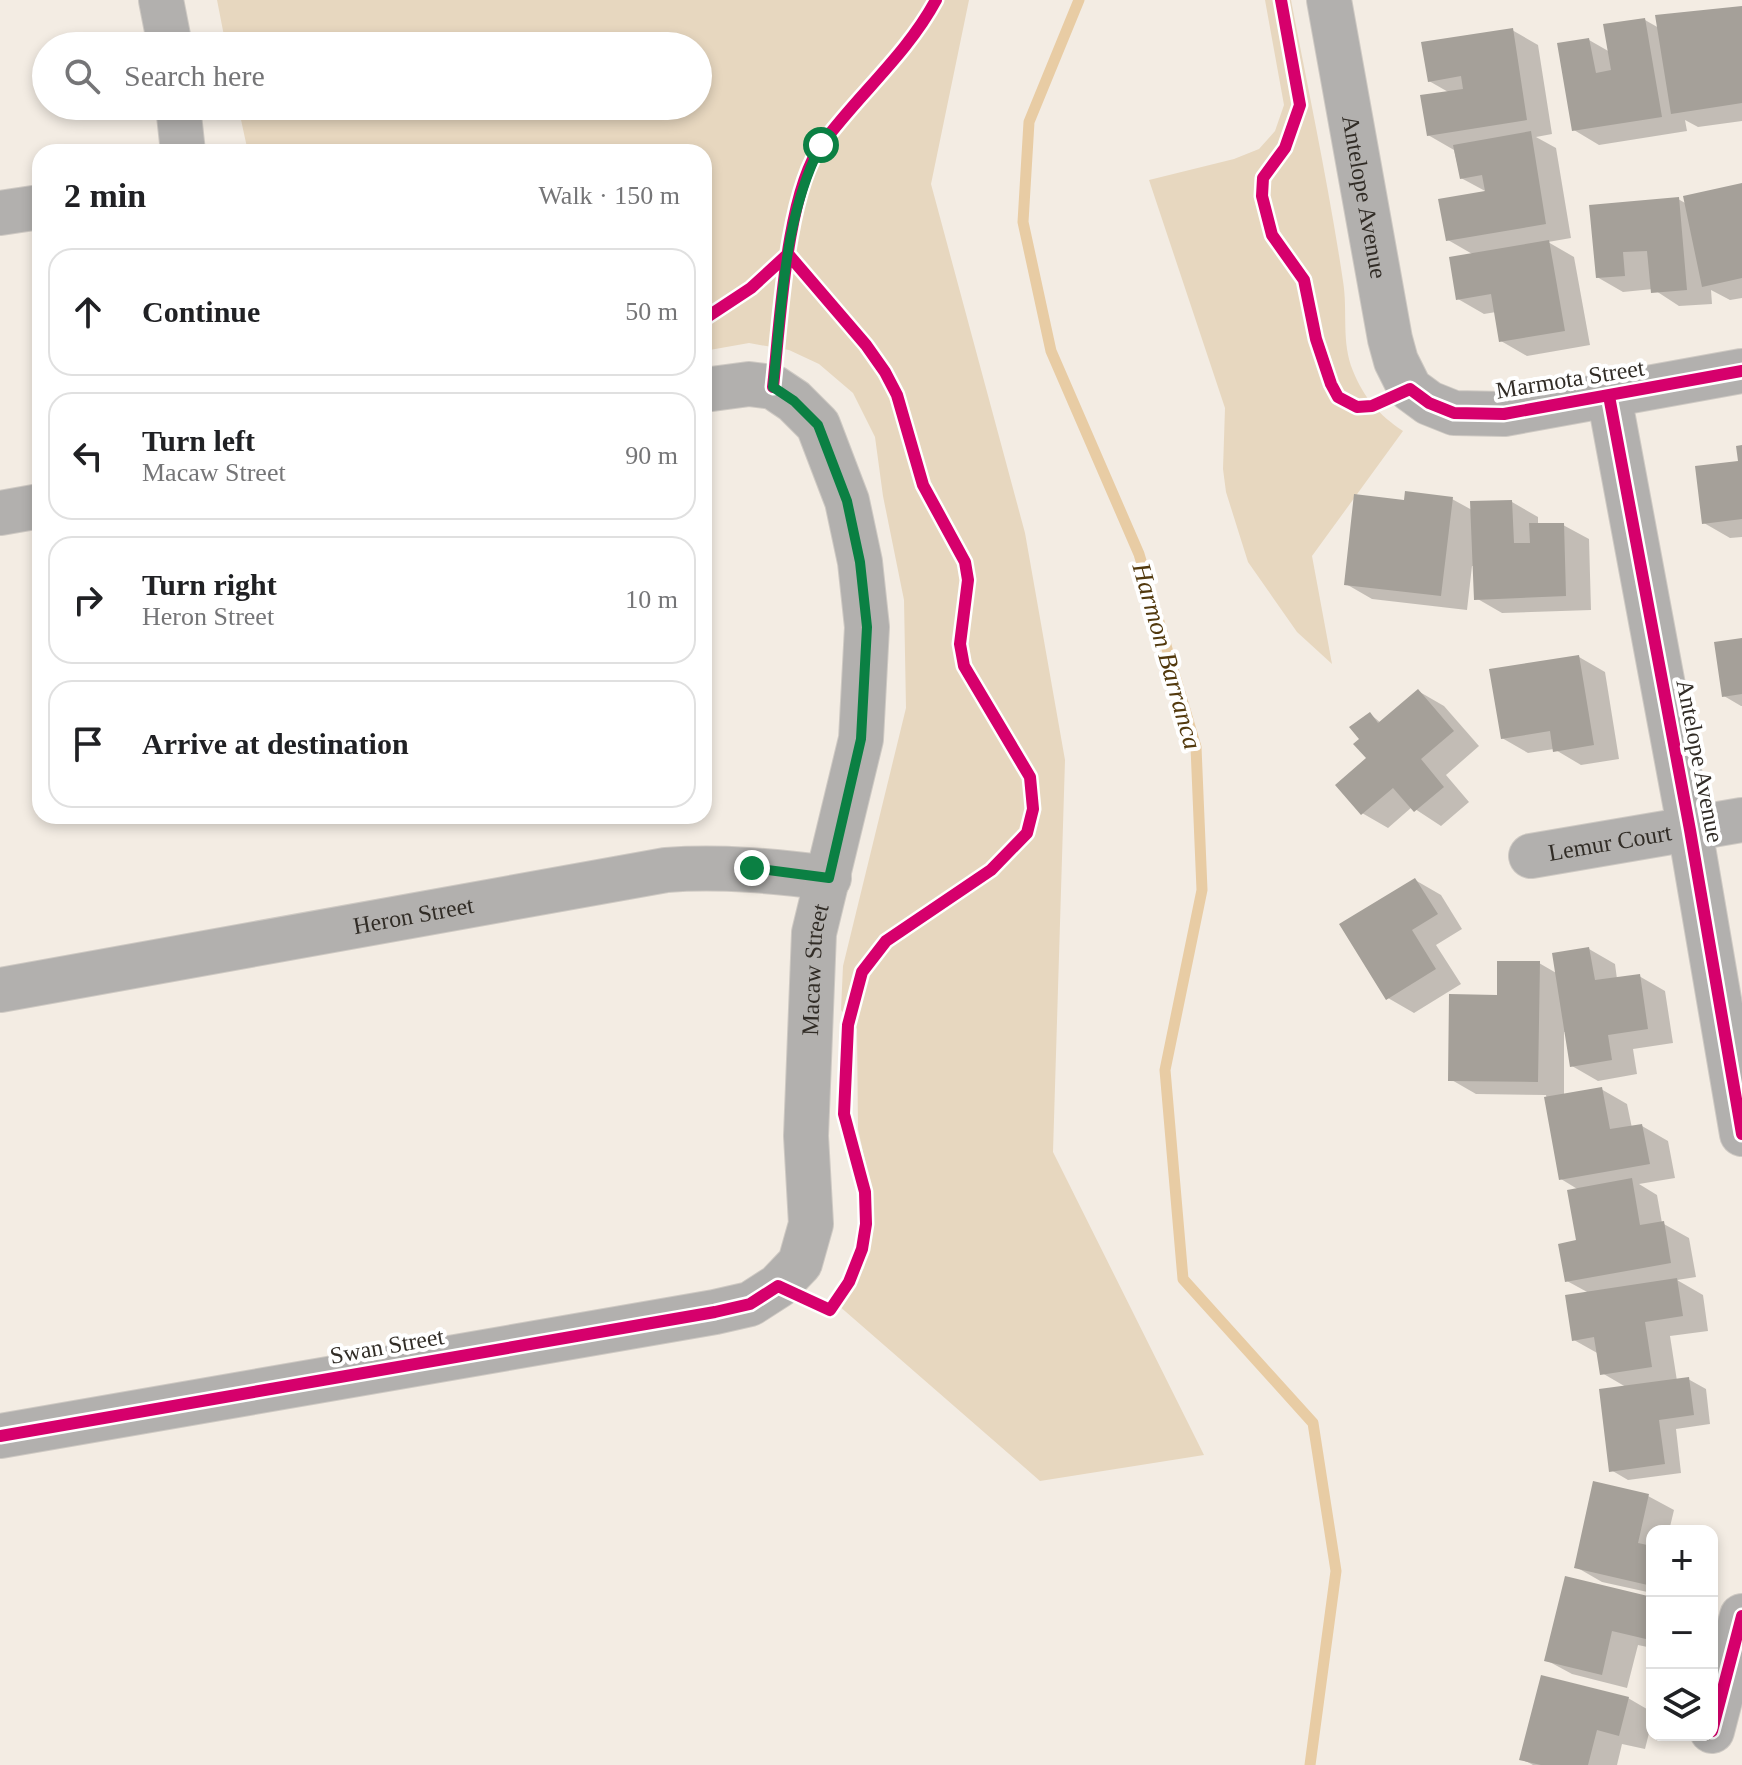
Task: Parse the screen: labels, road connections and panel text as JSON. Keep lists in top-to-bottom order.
{
  "streets": {
    "street": [
      "Antelope Avenue",
      "Marmota Street",
      "Lemur Court",
      "Heron Street",
      "Macaw Street",
      "Swan Street"
    ]
  },
  "crossings": [
    ["Antelope Avenue", "Marmota Street"],
    ["Antelope Avenue", "Lemur Court"],
    ["Heron Street", "Macaw Street"],
    ["Macaw Street", "Swan Street"]
  ],
  "water": ["Harmon Barranca"],
  "page": {
    "search": "Search here",
    "heading": ["2 min", "Walk · 150 m"],
    "list": [
      ["Continue", "50 m"],
      ["Turn left", "Macaw Street", "90 m"],
      ["Turn right", "Heron Street", "10 m"],
      "Arrive at destination"
    ],
    "map_buttons": ["+", "−"]
  }
}
